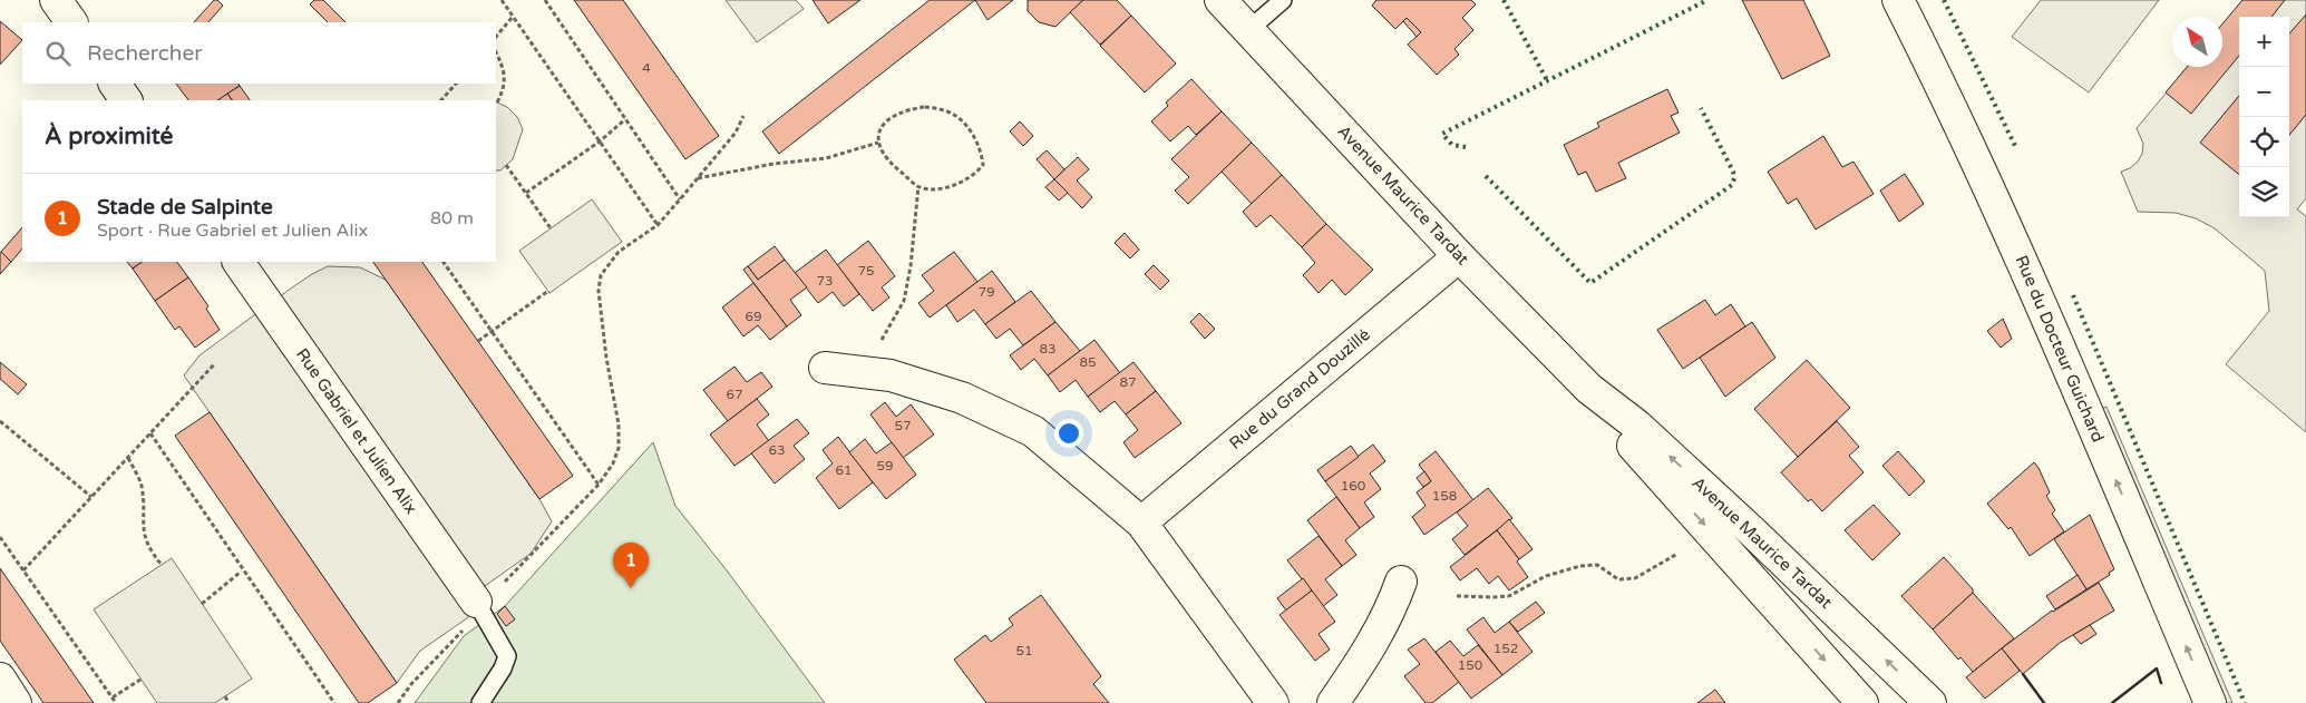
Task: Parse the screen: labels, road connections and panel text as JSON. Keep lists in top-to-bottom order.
{
  "streets": {
    "street": [
      "Avenue Maurice Tardat",
      "Rue du Docteur Guichard",
      "Rue du Grand Douzillé",
      "Rue Gabriel et Julien Alix"
    ]
  },
  "crossings": [
    ["Avenue Maurice Tardat", "Rue du Grand Douzillé"]
  ],
  "one_way": ["Rue du Docteur Guichard"],
  "house_numbers": [
    "4",
    "75",
    "73",
    "79",
    "69",
    "83",
    "85",
    "87",
    "67",
    "57",
    "63",
    "59",
    "61",
    "160",
    "158",
    "152",
    "51",
    "150"
  ],
  "north": "top left",
  "page": {
    "map_buttons": ["+", "−"],
    "search": "Rechercher",
    "heading": "À proximité",
    "list": [
      {
        "mark": "1",
        "name": "Stade de Salpinte",
        "note": "Sport · Rue Gabriel et Julien Alix",
        "value": "80 m"
      }
    ],
    "pins": "1"
  }
}
